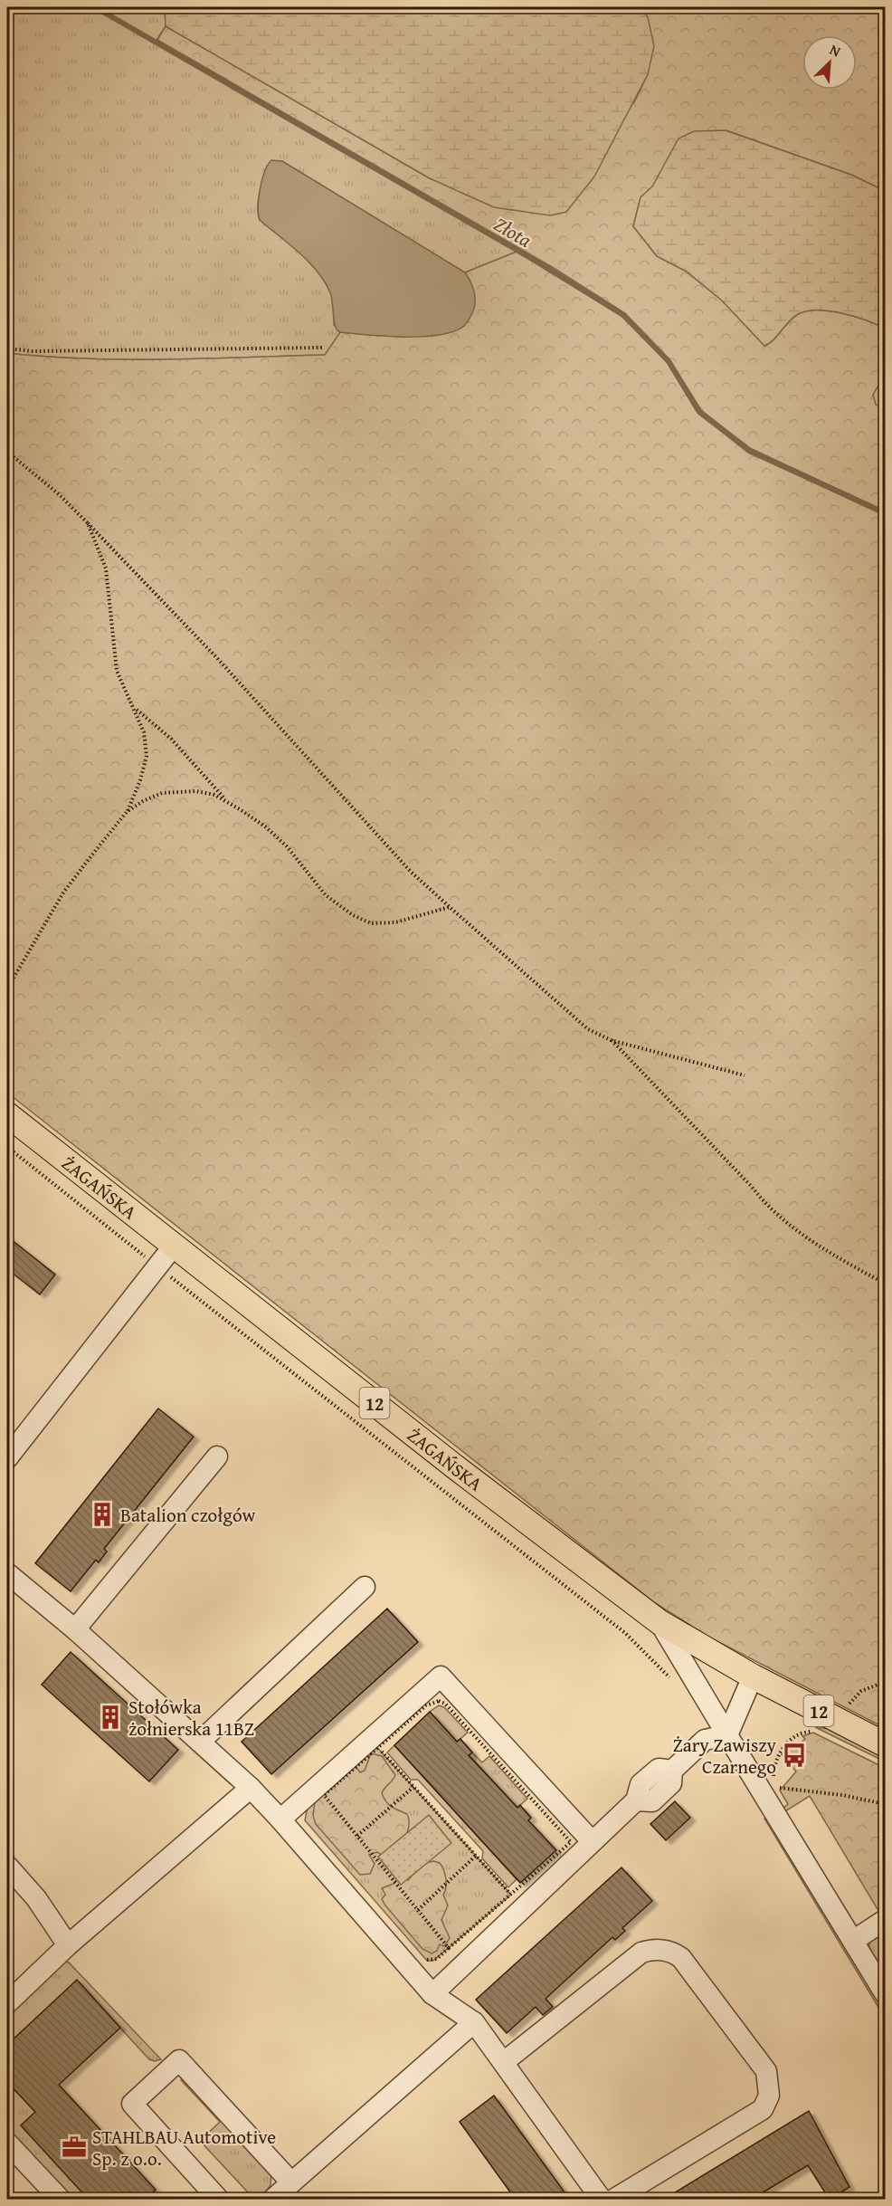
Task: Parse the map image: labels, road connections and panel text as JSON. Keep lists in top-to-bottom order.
{
  "streets": {
    "main road": ["ŻAGAŃSKA", "12"]
  },
  "water": ["Złota"],
  "places": {
    "building": ["Batalion czołgów", "Stołówka żołnierska 11BZ"],
    "bus stop": ["Żary Zawiszy Czarnego"],
    "office": ["STAHLBAU Automotive Sp. z o.o."]
  },
  "north": "top right"
}
